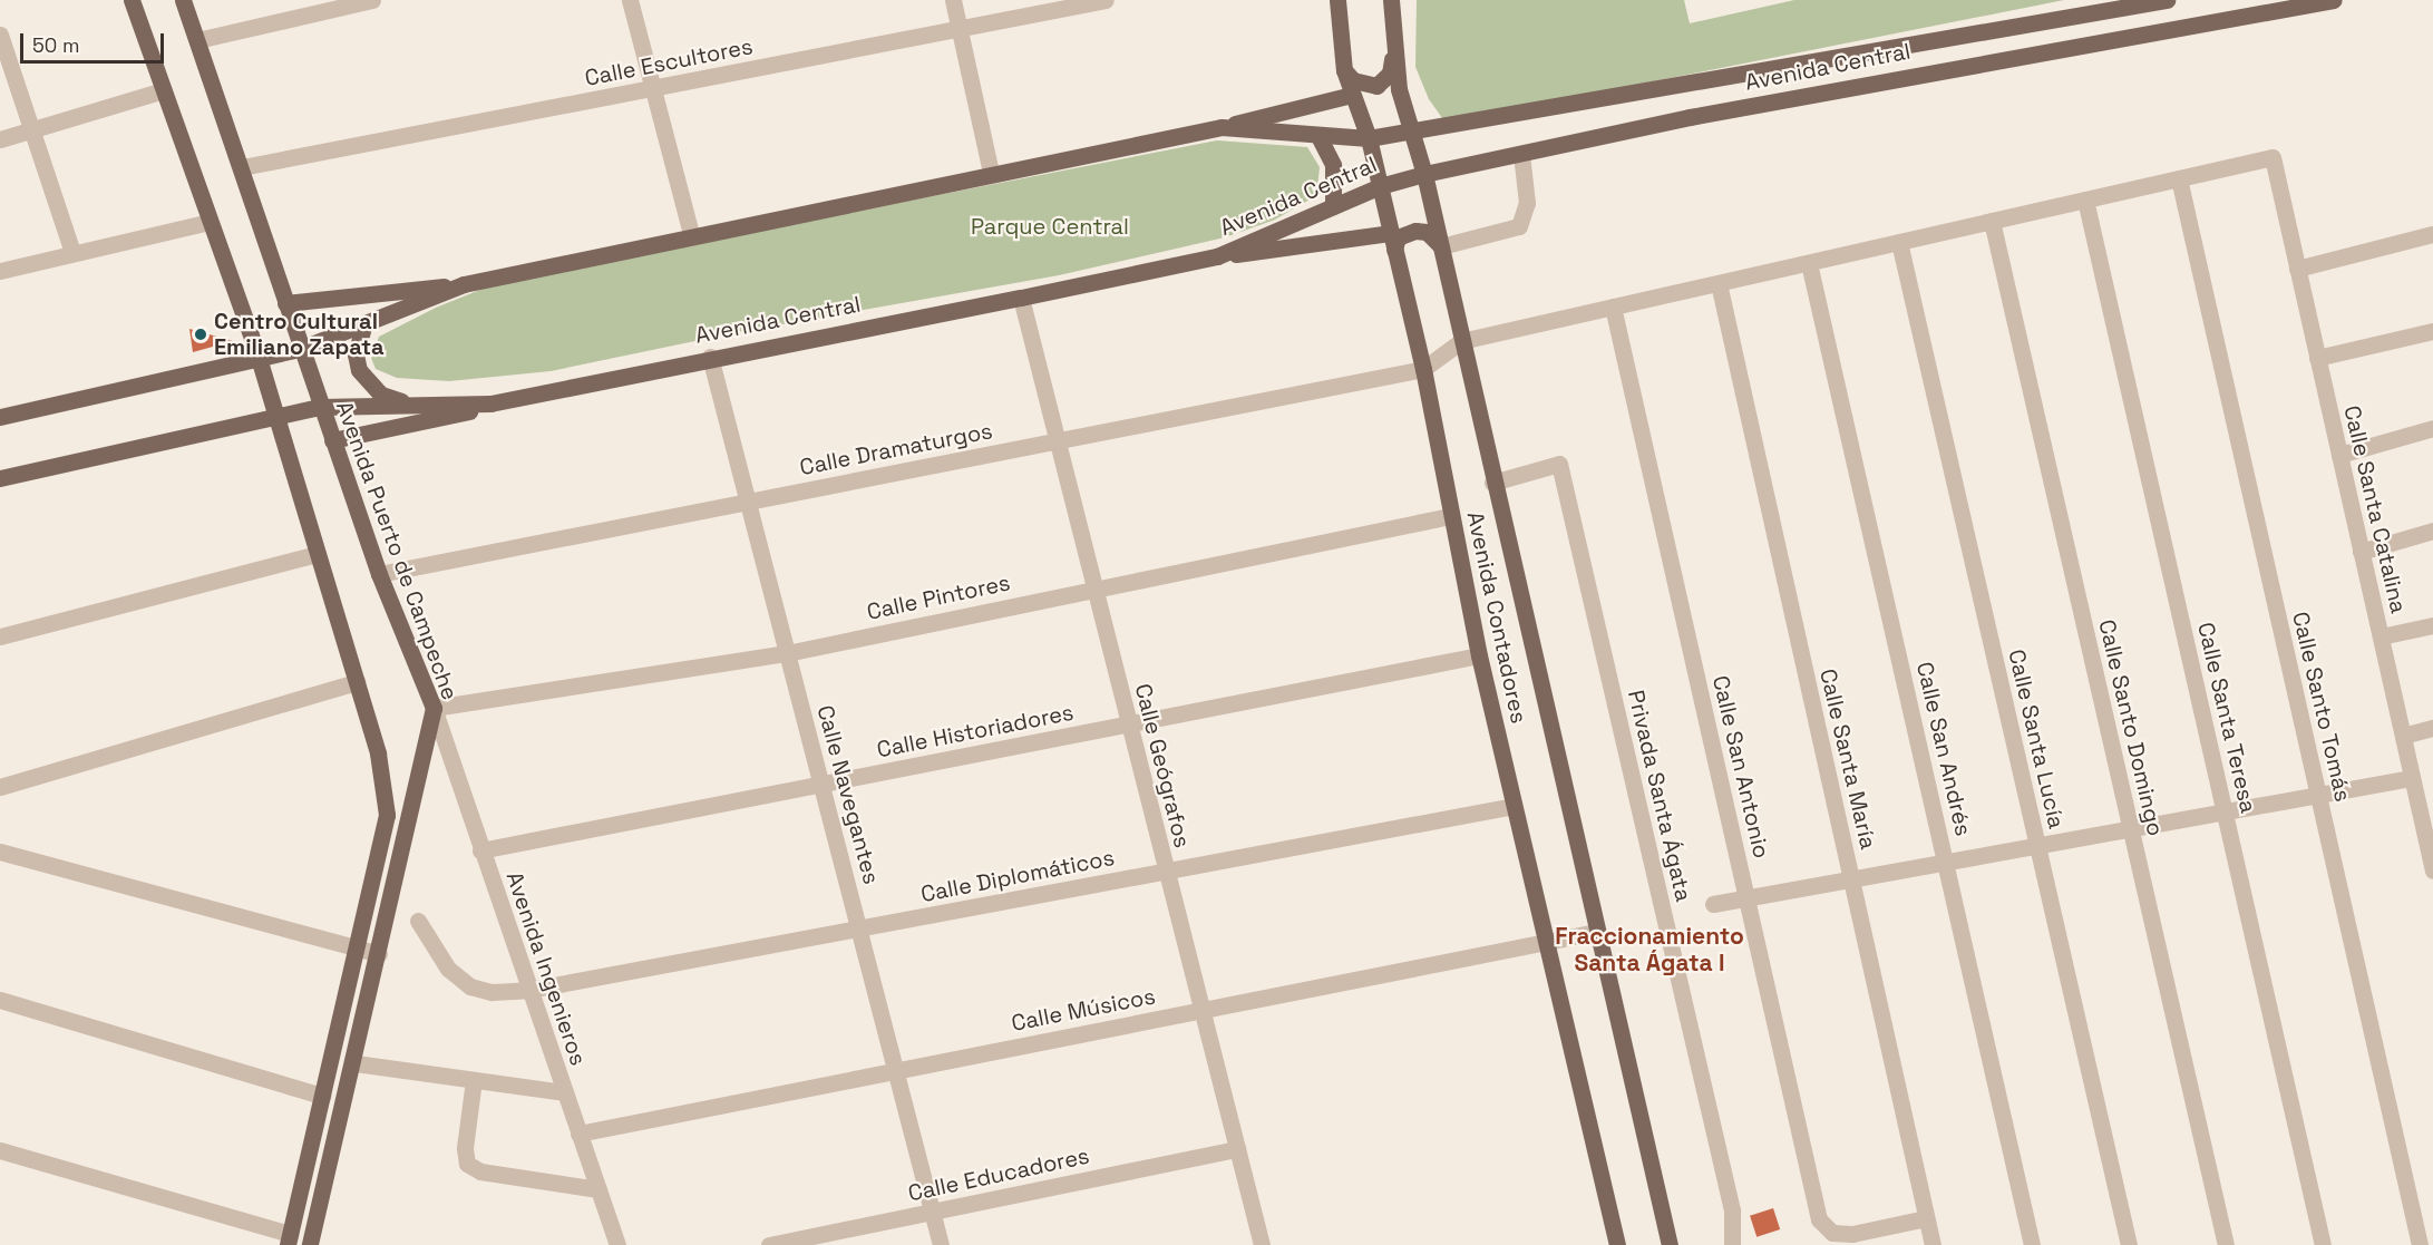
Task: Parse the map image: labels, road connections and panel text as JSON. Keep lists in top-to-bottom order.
{
  "streets": {
    "main road": ["Avenida Central", "Avenida Puerto de Campeche", "Avenida Contadores"],
    "street": [
      "Calle Escultores",
      "Calle Dramaturgos",
      "Calle Santa Catalina",
      "Calle Pintores",
      "Calle Santo Tomás",
      "Calle Santa Teresa",
      "Calle Santo Domingo",
      "Calle Historiadores",
      "Calle Santa Lucía",
      "Calle San Andrés",
      "Calle Santa María",
      "Calle Geógrafos",
      "Calle San Antonio",
      "Calle Navegantes",
      "Privada Santa Ágata",
      "Calle Diplomáticos",
      "Avenida Ingenieros",
      "Calle Músicos",
      "Calle Educadores"
    ]
  },
  "crossings": [
    ["Calle Escultores", "Avenida Puerto de Campeche"],
    ["Avenida Central", "Avenida Puerto de Campeche"],
    ["Avenida Central", "Avenida Contadores"],
    ["Avenida Central", "Calle Geógrafos"],
    ["Avenida Central", "Calle Navegantes"],
    ["Calle Dramaturgos", "Avenida Puerto de Campeche"],
    ["Calle Dramaturgos", "Avenida Contadores"],
    ["Calle Dramaturgos", "Calle Geógrafos"],
    ["Calle Dramaturgos", "Calle Navegantes"],
    ["Calle Santa Catalina", "Calle Santo Tomás"],
    ["Avenida Puerto de Campeche", "Calle Pintores"],
    ["Avenida Puerto de Campeche", "Avenida Ingenieros"],
    ["Calle Pintores", "Avenida Contadores"],
    ["Calle Pintores", "Calle Geógrafos"],
    ["Calle Pintores", "Calle Navegantes"],
    ["Calle Pintores", "Avenida Ingenieros"],
    ["Avenida Contadores", "Calle Historiadores"],
    ["Avenida Contadores", "Privada Santa Ágata"],
    ["Avenida Contadores", "Calle Diplomáticos"],
    ["Avenida Contadores", "Calle Músicos"],
    ["Calle Historiadores", "Calle Geógrafos"],
    ["Calle Historiadores", "Calle Navegantes"],
    ["Calle Historiadores", "Avenida Ingenieros"],
    ["Calle Santa María", "Calle San Antonio"],
    ["Calle Geógrafos", "Calle Diplomáticos"],
    ["Calle Geógrafos", "Calle Músicos"],
    ["Calle Geógrafos", "Calle Educadores"],
    ["Calle Navegantes", "Calle Diplomáticos"],
    ["Calle Navegantes", "Calle Músicos"],
    ["Calle Navegantes", "Calle Educadores"],
    ["Calle Diplomáticos", "Avenida Ingenieros"],
    ["Avenida Ingenieros", "Calle Músicos"]
  ],
  "districts": ["Fraccionamiento Santa Ágata I"],
  "parks": ["Parque Central"],
  "places": ["Centro Cultural Emiliano Zapata"],
  "scale_bar": "50 m"
}
